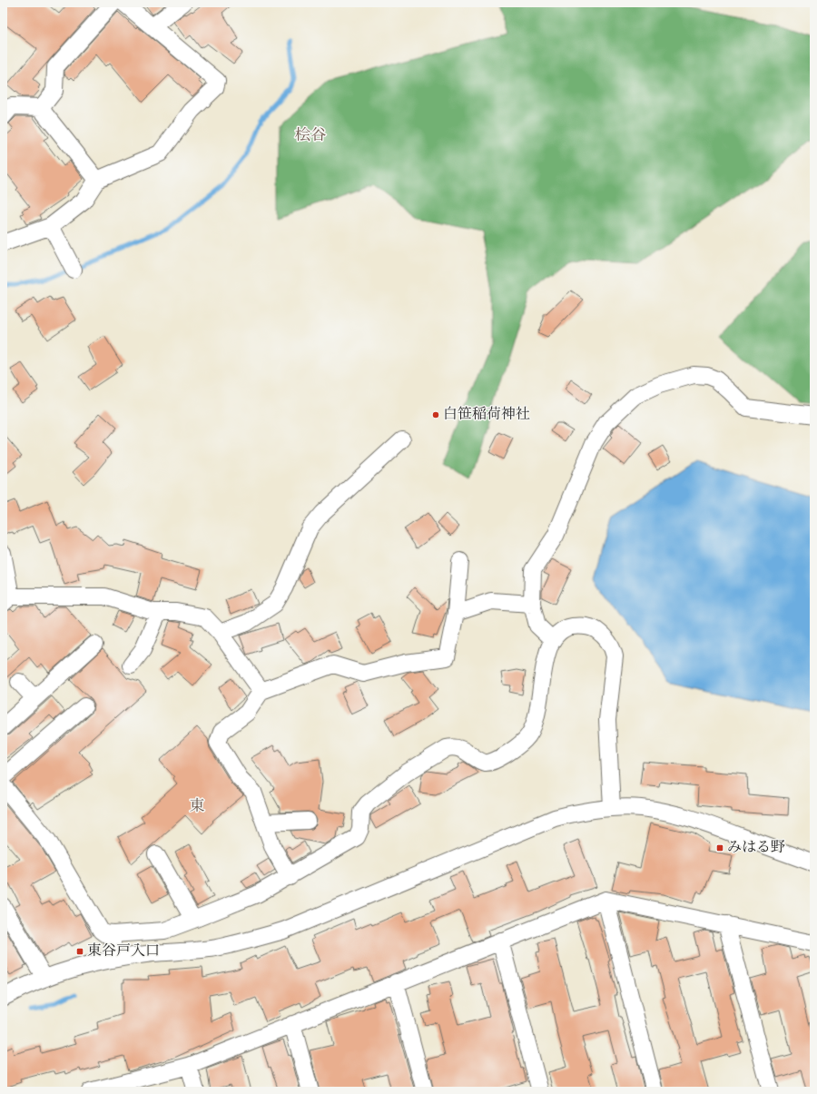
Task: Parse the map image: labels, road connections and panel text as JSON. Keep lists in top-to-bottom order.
{
  "districts": ["桧谷", "東"],
  "places": {
    "other": ["白笹稲荷神社"],
    "transit": ["みはる野", "東谷戸入口"]
  }
}
